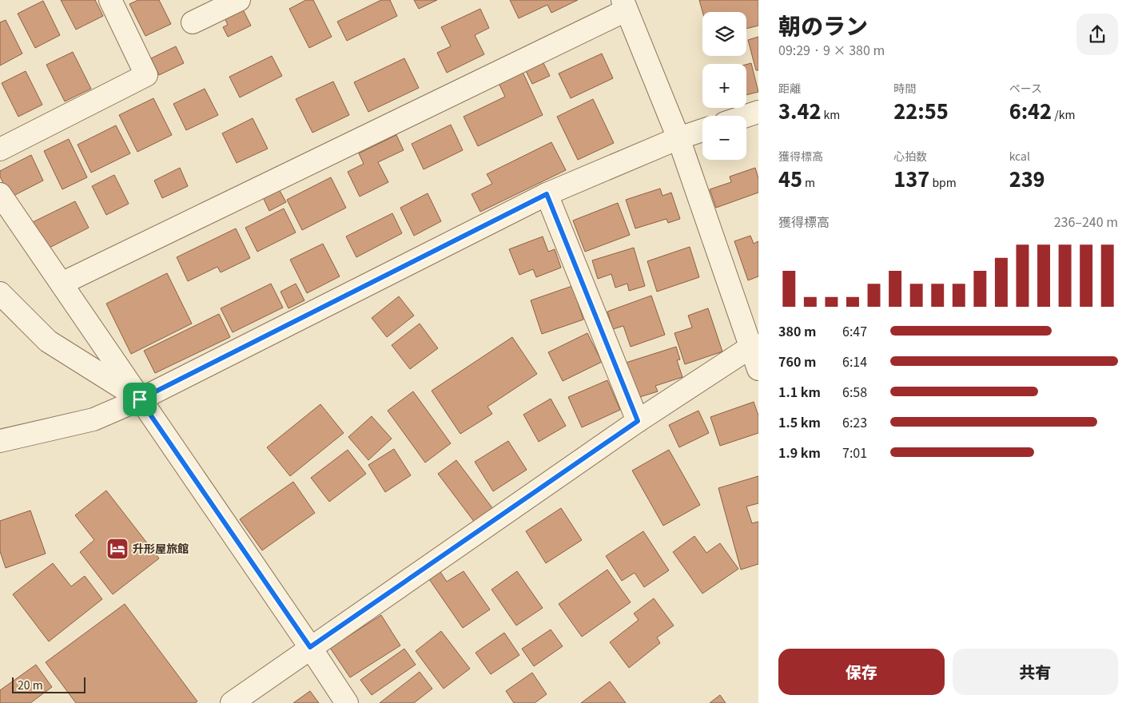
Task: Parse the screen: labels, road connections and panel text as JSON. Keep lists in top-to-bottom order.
{
  "places": {
    "hotel": ["升形屋旅館"]
  },
  "scale_bar": "20 m",
  "page": {
    "heading": ["朝のラン", "09:29 · 9 × 380 m"],
    "map_buttons": ["+", "−"],
    "stats": [
      ["距離", "3.42 km"],
      ["時間", "22:55"],
      ["ペース", "6:42 /km"],
      ["獲得標高", "45 m"],
      ["心拍数", "137 bpm"],
      ["kcal", "239"]
    ],
    "chart": ["獲得標高", "236–240 m"],
    "list": [
      {
        "name": "380 m",
        "note": "6:47"
      },
      {
        "name": "760 m",
        "note": "6:14"
      },
      {
        "name": "1.1 km",
        "note": "6:58"
      },
      {
        "name": "1.5 km",
        "note": "6:23"
      },
      {
        "name": "1.9 km",
        "note": "7:01"
      }
    ],
    "buttons": ["保存", "共有"],
    "scale": "20 m"
  }
}
